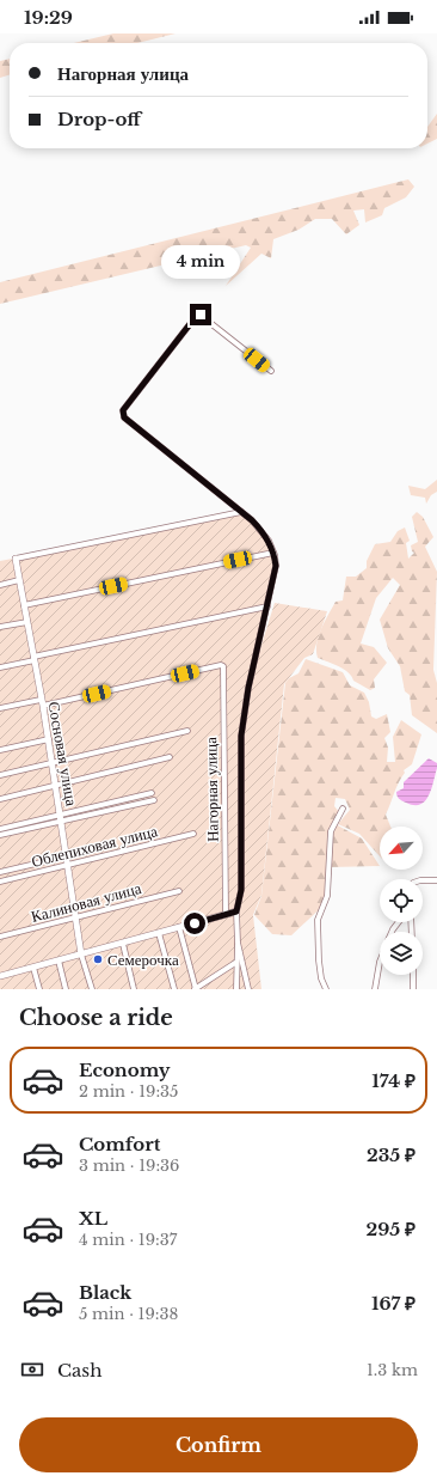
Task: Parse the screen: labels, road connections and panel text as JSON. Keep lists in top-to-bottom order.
{
  "streets": {
    "street": [
      "Сосновая улица",
      "Нагорная улица",
      "Облепиховая улица",
      "Калиновая улица"
    ]
  },
  "crossings": [
    ["Сосновая улица", "Нагорная улица"],
    ["Сосновая улица", "Облепиховая улица"],
    ["Сосновая улица", "Калиновая улица"]
  ],
  "places": ["Семерочка"],
  "north": "bottom left",
  "page": {
    "status": "19:29",
    "banner": ["Нагорная улица", "Drop-off"],
    "bubble": "4 min",
    "heading": "Choose a ride",
    "list": [
      {
        "name": "Economy",
        "note": "2 min · 19:35",
        "value": "174 ₽"
      },
      {
        "name": "Comfort",
        "note": "3 min · 19:36",
        "value": "235 ₽"
      },
      {
        "name": "XL",
        "note": "4 min · 19:37",
        "value": "295 ₽"
      },
      {
        "name": "Black",
        "note": "5 min · 19:38",
        "value": "167 ₽"
      }
    ],
    "pay": ["Cash", "1.3 km"],
    "buttons": "Confirm"
  }
}
